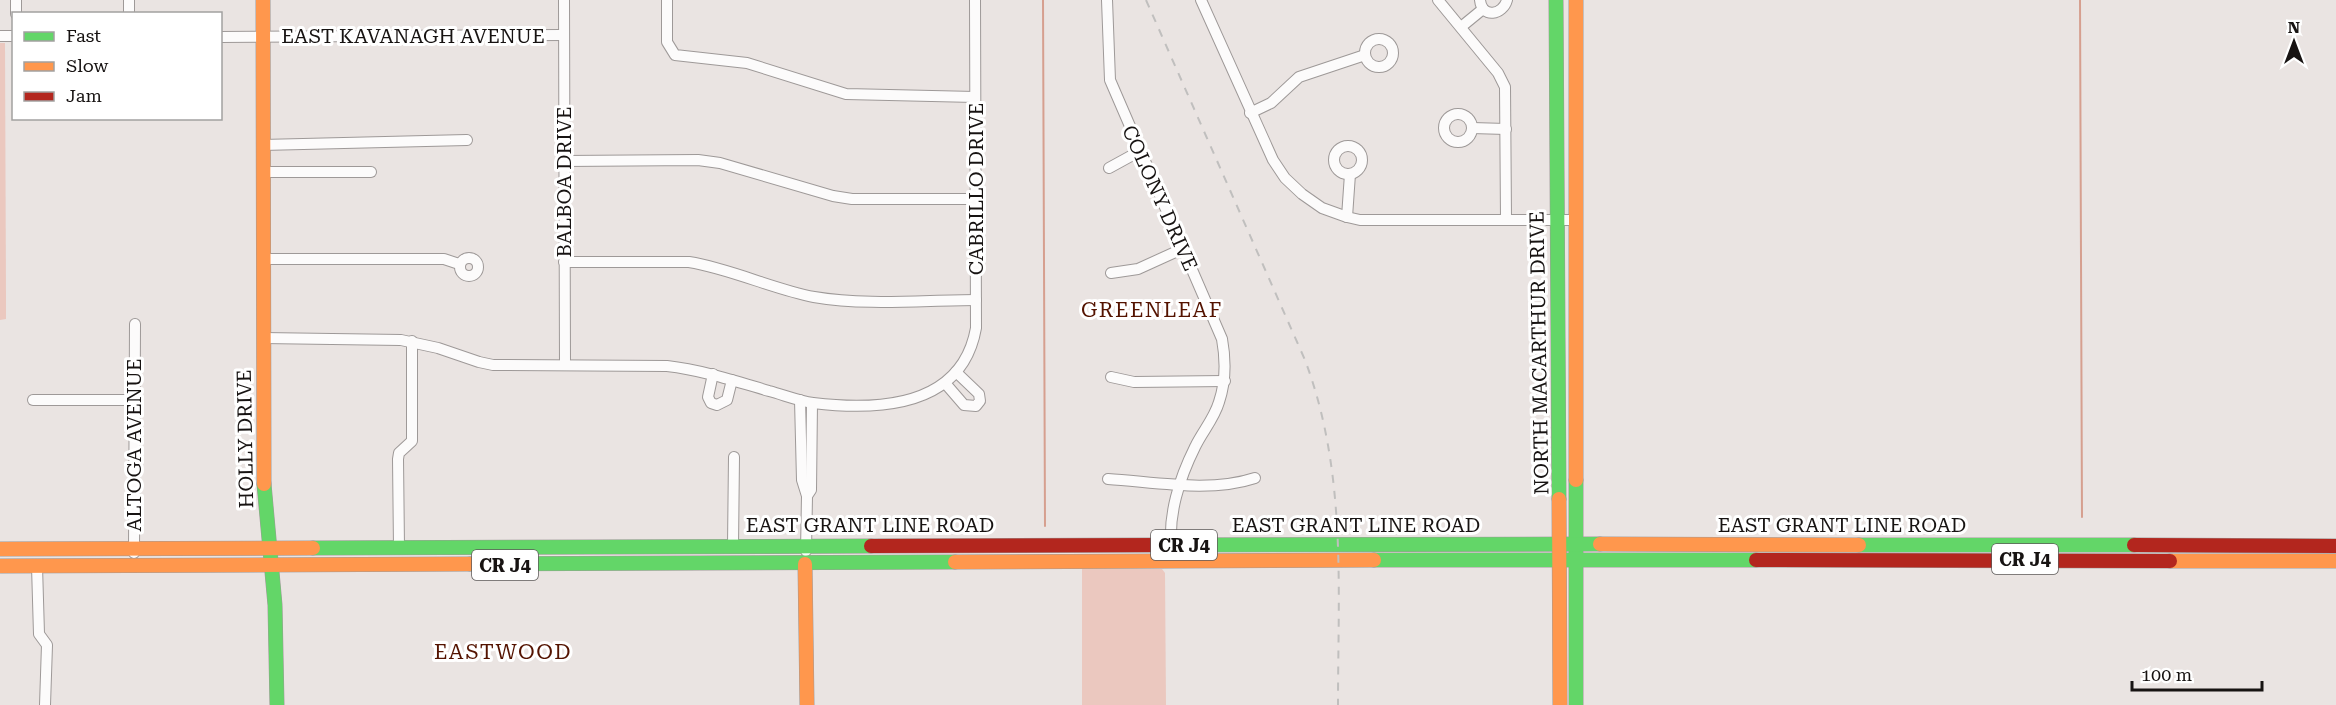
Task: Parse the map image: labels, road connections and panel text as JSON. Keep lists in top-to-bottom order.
{
  "streets": {
    "main road": [
      "NORTH MACARTHUR DRIVE",
      "HOLLY DRIVE",
      "EAST GRANT LINE ROAD",
      "CR J4"
    ],
    "street": [
      "EAST KAVANAGH AVENUE",
      "BALBOA DRIVE",
      "CABRILLO DRIVE",
      "COLONY DRIVE",
      "ALTOGA AVENUE"
    ]
  },
  "crossings": [
    ["EAST KAVANAGH AVENUE", "BALBOA DRIVE"],
    ["EAST KAVANAGH AVENUE", "HOLLY DRIVE"],
    ["BALBOA DRIVE", "CABRILLO DRIVE"],
    ["CABRILLO DRIVE", "HOLLY DRIVE"],
    ["COLONY DRIVE", "EAST GRANT LINE ROAD"],
    ["NORTH MACARTHUR DRIVE", "EAST GRANT LINE ROAD"],
    ["HOLLY DRIVE", "EAST GRANT LINE ROAD"],
    ["HOLLY DRIVE", "CR J4"],
    ["ALTOGA AVENUE", "CR J4"],
    ["EAST GRANT LINE ROAD", "CR J4"]
  ],
  "districts": ["GREENLEAF", "EASTWOOD"],
  "legend": ["Fast", "Slow", "Jam"],
  "scale_bar": "100 m",
  "north": "top"
}
